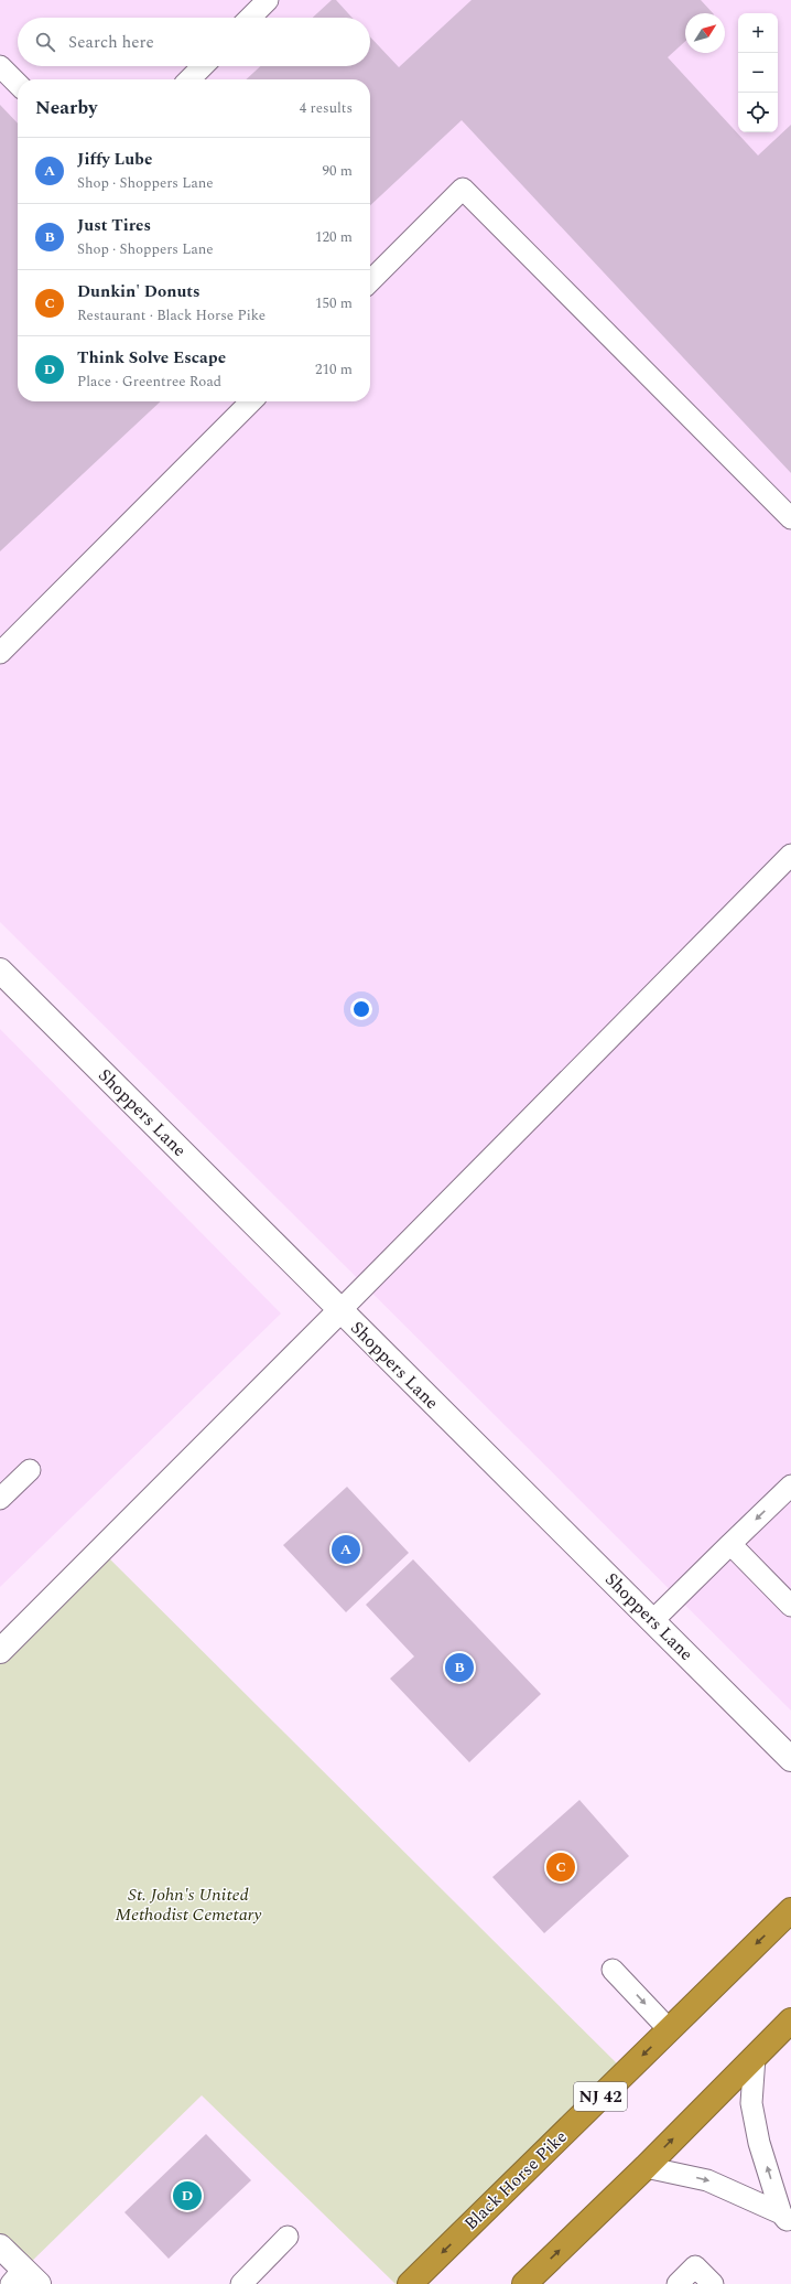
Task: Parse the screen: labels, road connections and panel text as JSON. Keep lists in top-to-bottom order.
{
  "streets": {
    "highway": ["NJ 42", "Black Horse Pike"],
    "street": ["Shoppers Lane"]
  },
  "parks": ["St. John's United Methodist Cemetary"],
  "north": "top right",
  "page": {
    "map_buttons": ["+", "−"],
    "search": "Search here",
    "heading": ["Nearby", "4 results"],
    "list": [
      {
        "mark": "A",
        "name": "Jiffy Lube",
        "note": "Shop · Shoppers Lane",
        "value": "90 m"
      },
      {
        "mark": "B",
        "name": "Just Tires",
        "note": "Shop · Shoppers Lane",
        "value": "120 m"
      },
      {
        "mark": "C",
        "name": "Dunkin' Donuts",
        "note": "Restaurant · Black Horse Pike",
        "value": "150 m"
      },
      {
        "mark": "D",
        "name": "Think Solve Escape",
        "note": "Place · Greentree Road",
        "value": "210 m"
      }
    ],
    "pins": [
      "A",
      "B",
      "C",
      "D"
    ]
  }
}
